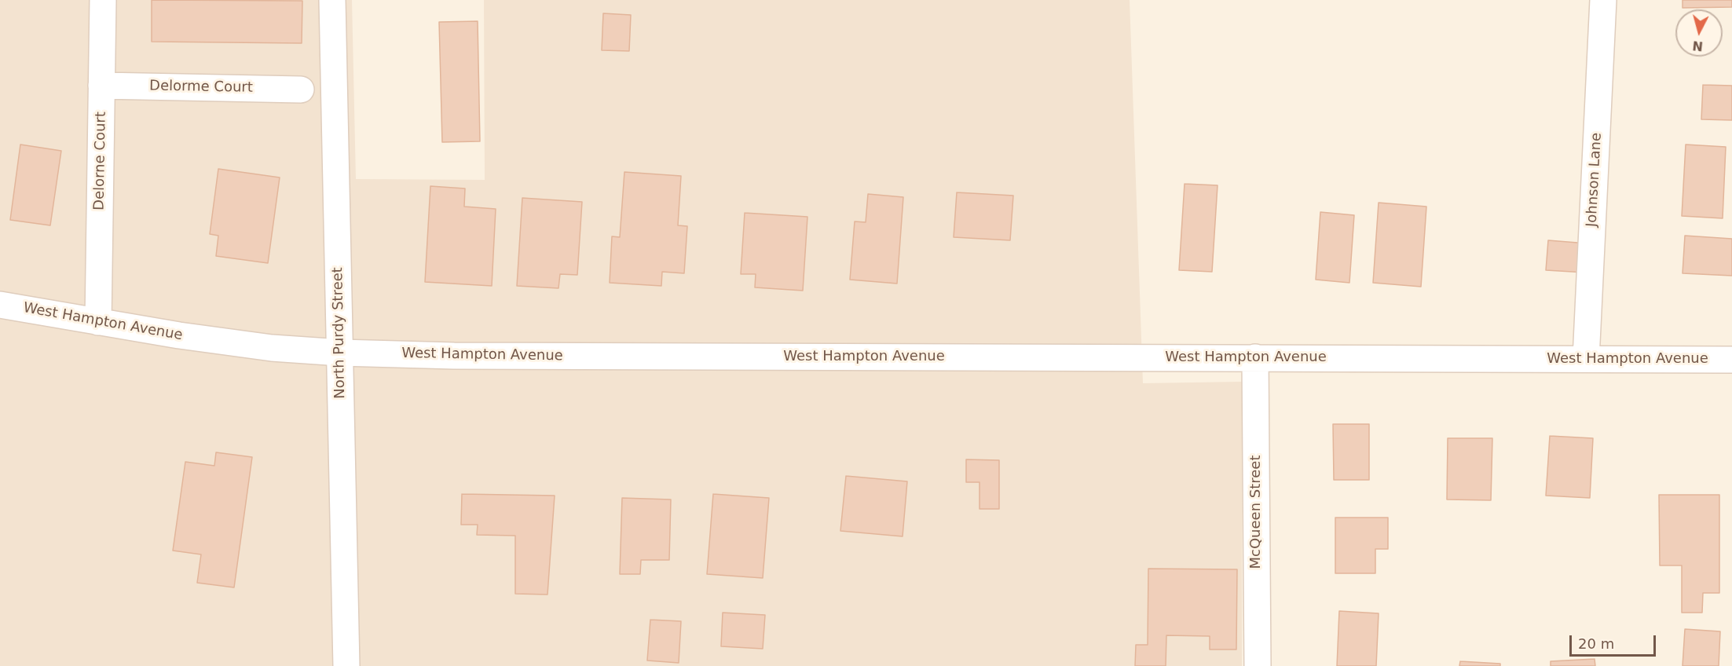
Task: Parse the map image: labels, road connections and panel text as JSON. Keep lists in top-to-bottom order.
{
  "streets": {
    "street": [
      "Delorme Court",
      "Delorne Court",
      "Johnson Lane",
      "West Hampton Avenue",
      "North Purdy Street",
      "McQueen Street"
    ]
  },
  "crossings": [
    ["Delorme Court", "Delorne Court"],
    ["Delorne Court", "West Hampton Avenue"],
    ["Johnson Lane", "West Hampton Avenue"],
    ["West Hampton Avenue", "North Purdy Street"],
    ["West Hampton Avenue", "McQueen Street"]
  ],
  "scale_bar": "20 m",
  "north": "bottom"
}
